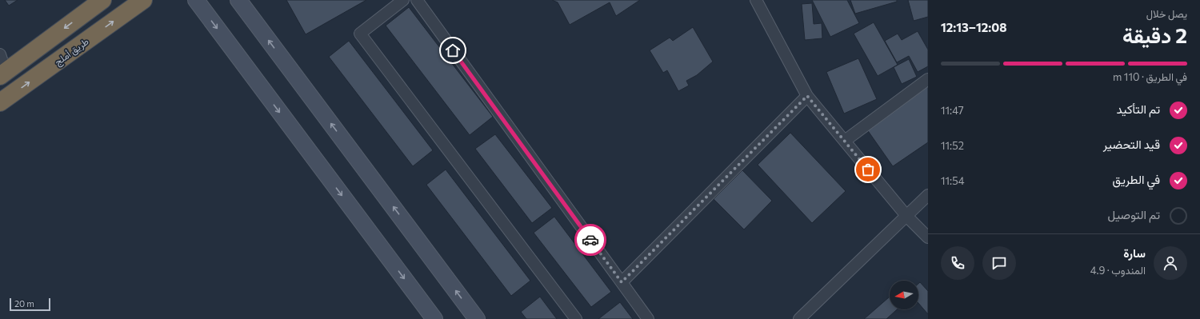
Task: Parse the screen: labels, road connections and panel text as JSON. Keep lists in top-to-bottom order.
{
  "streets": {
    "highway": ["طريق أملج"]
  },
  "scale_bar": "20 m",
  "north": "left",
  "page": {
    "heading": ["2 دقيقة", "يصل خلال", "12:08–12:13"],
    "panel": ["سارة", "المندوب · 4.9"],
    "bar": "في الطريق · 110 m",
    "list": [
      ["تم التأكيد", "11:47"],
      ["قيد التحضير", "11:52"],
      ["في الطريق", "11:54"],
      "تم التوصيل"
    ],
    "scale": "20 m"
  }
}
